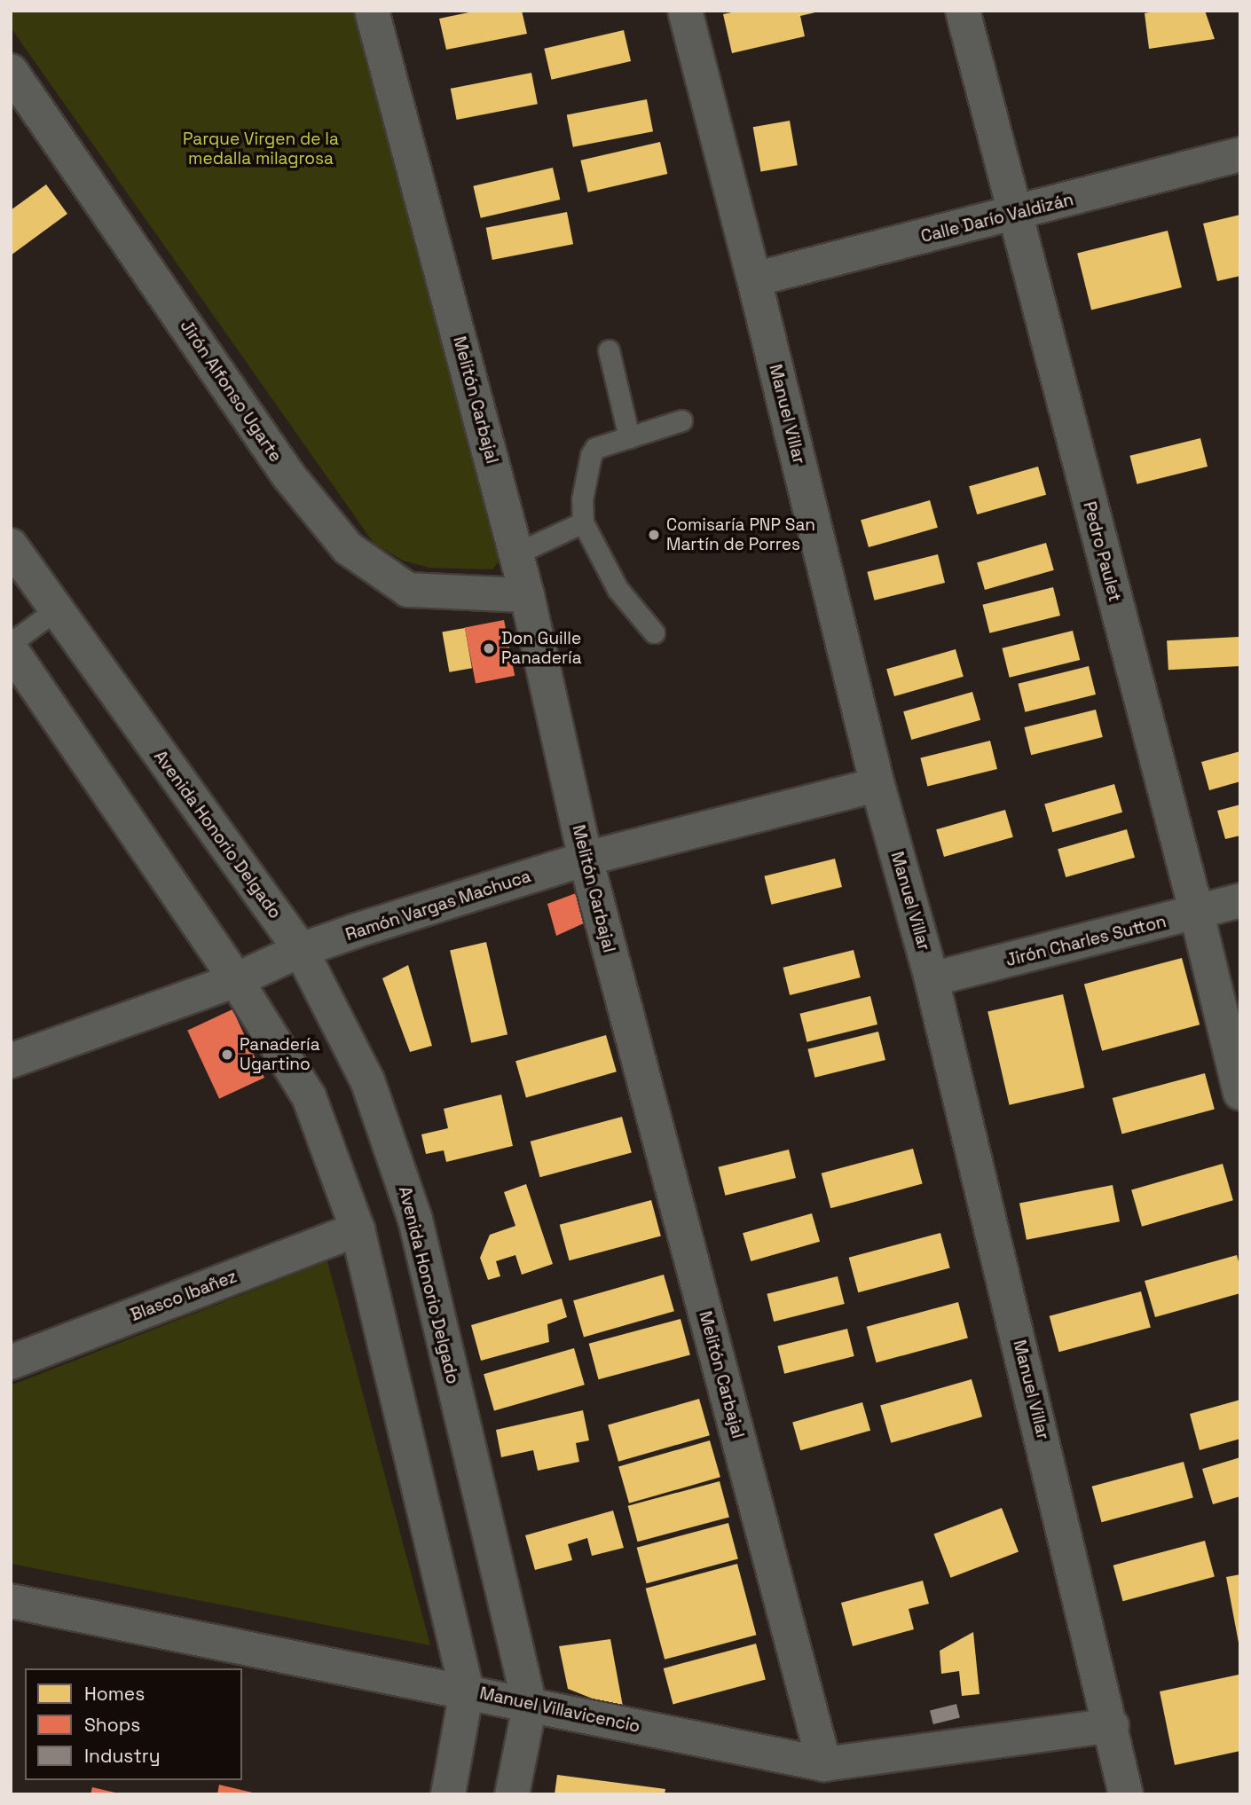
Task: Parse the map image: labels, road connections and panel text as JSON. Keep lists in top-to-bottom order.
{
  "streets": {
    "street": [
      "Calle Darío Valdizán",
      "Jirón Alfonso Ugarte",
      "Melitón Carbajal",
      "Manuel Villar",
      "Pedro Paulet",
      "Avenida Honorio Delgado",
      "Ramón Vargas Machuca",
      "Jirón Charles Sutton",
      "Blasco Ibañez",
      "Manuel Villavicencio"
    ]
  },
  "crossings": [
    ["Calle Darío Valdizán", "Manuel Villar"],
    ["Calle Darío Valdizán", "Pedro Paulet"],
    ["Jirón Alfonso Ugarte", "Melitón Carbajal"],
    ["Melitón Carbajal", "Ramón Vargas Machuca"],
    ["Melitón Carbajal", "Manuel Villavicencio"],
    ["Manuel Villar", "Ramón Vargas Machuca"],
    ["Manuel Villar", "Jirón Charles Sutton"],
    ["Manuel Villar", "Manuel Villavicencio"],
    ["Pedro Paulet", "Jirón Charles Sutton"],
    ["Avenida Honorio Delgado", "Ramón Vargas Machuca"],
    ["Avenida Honorio Delgado", "Manuel Villavicencio"]
  ],
  "parks": ["Parque Virgen de la medalla milagrosa"],
  "places": ["Comisaría PNP San Martín de Porres", "Don Guille Panadería", "Panadería Ugartino"],
  "legend": ["Homes", "Shops", "Industry"]
}
